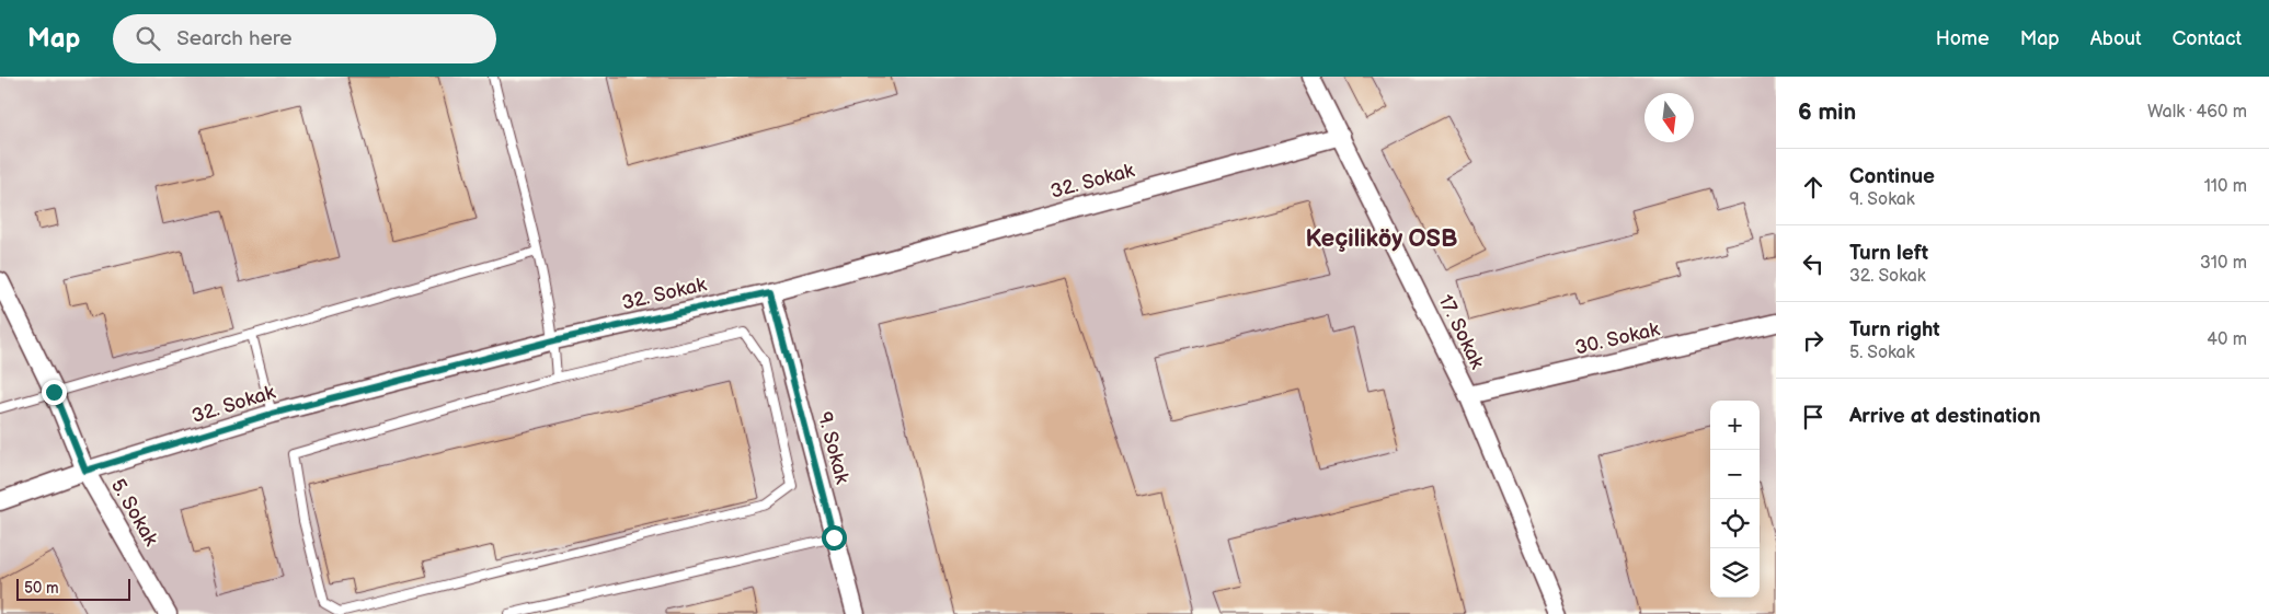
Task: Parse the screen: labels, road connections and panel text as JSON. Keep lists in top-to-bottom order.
{
  "streets": {
    "street": [
      "32. Sokak",
      "17. Sokak",
      "30. Sokak",
      "9. Sokak",
      "5. Sokak"
    ]
  },
  "crossings": [
    ["32. Sokak", "17. Sokak"],
    ["32. Sokak", "9. Sokak"],
    ["32. Sokak", "5. Sokak"],
    ["17. Sokak", "30. Sokak"]
  ],
  "districts": ["Keçiliköy OSB"],
  "scale_bar": "50 m",
  "north": "bottom",
  "page": {
    "header": "Map",
    "search": "Search here",
    "nav": [
      "Home",
      "Map",
      "About",
      "Contact"
    ],
    "heading": ["6 min", "Walk · 460 m"],
    "list": [
      ["Continue", "9. Sokak", "110 m"],
      ["Turn left", "32. Sokak", "310 m"],
      ["Turn right", "5. Sokak", "40 m"],
      "Arrive at destination"
    ],
    "map_buttons": ["+", "−"],
    "scale": "50 m"
  }
}
